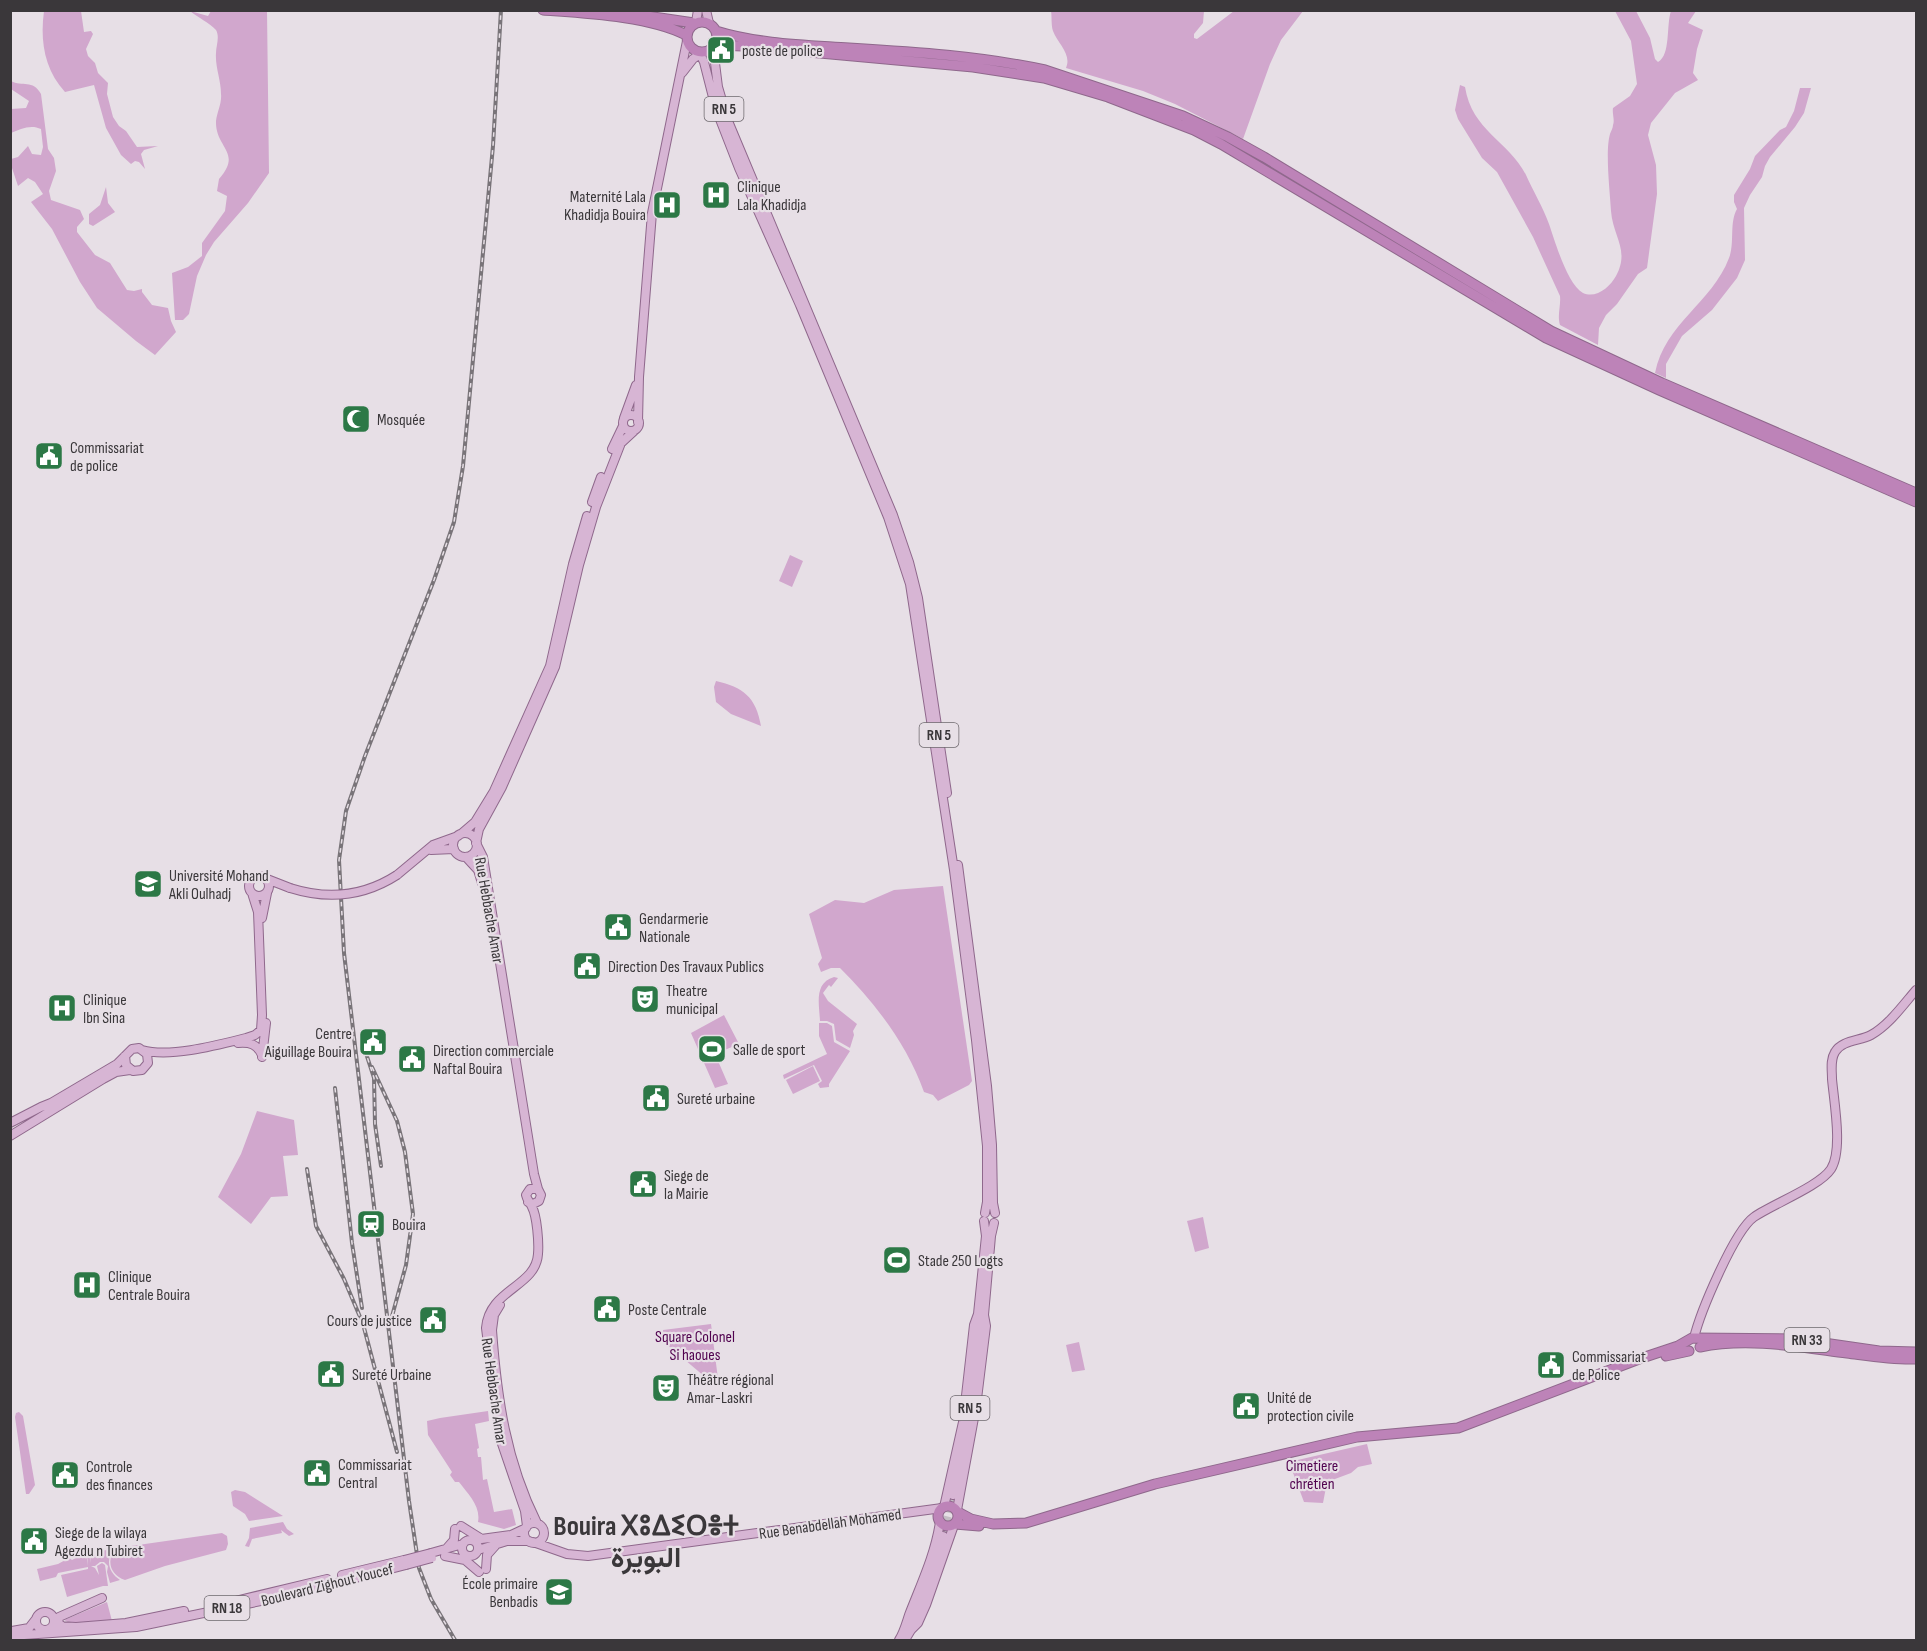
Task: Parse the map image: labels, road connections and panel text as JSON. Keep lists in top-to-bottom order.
{
  "streets": {
    "highway": ["RN 33"],
    "main road": [
      "RN 5",
      "Rue Hebbache Amar",
      "Rue Benabdellah Mohamed",
      "Boulevard Zighout Youcef",
      "RN 18"
    ]
  },
  "crossings": [
    ["Rue Hebbache Amar", "Rue Benabdellah Mohamed"],
    ["RN 33", "Rue Benabdellah Mohamed"]
  ],
  "districts": ["Bouira ⵝⵓⵠⵉⵔⴻⵜ البويرة"],
  "parks": ["Square Colonel Si haoues", "Cimetiere chrétien"],
  "places": {
    "public building": [
      "poste de police",
      "Commissariat de police",
      "Gendarmerie Nationale",
      "Direction Des Travaux Publics",
      "Centre Aiguillage Bouira",
      "Direction commerciale Naftal Bouira",
      "Sureté urbaine",
      "Siege de la Mairie",
      "Poste Centrale",
      "Cours de justice",
      "Commissariat de Police",
      "Sureté Urbaine",
      "Unité de protection civile",
      "Commissariat Central",
      "Controle des finances",
      "Siege de la wilaya Agezdu n Tubiret"
    ],
    "hospital": [
      "Clinique Lala Khadidja",
      "Maternité Lala Khadidja Bouira",
      "Clinique Ibn Sina",
      "Clinique Centrale Bouira"
    ],
    "mosque": ["Mosquée"],
    "school or university": ["Université Mohand Akli Oulhadj", "École primaire Benbadis"],
    "theatre": ["Theatre municipal", "Théâtre régional Amar-Laskri"],
    "sports": ["Salle de sport", "Stade 250 Logts"],
    "station": ["Bouira"]
  }
}
